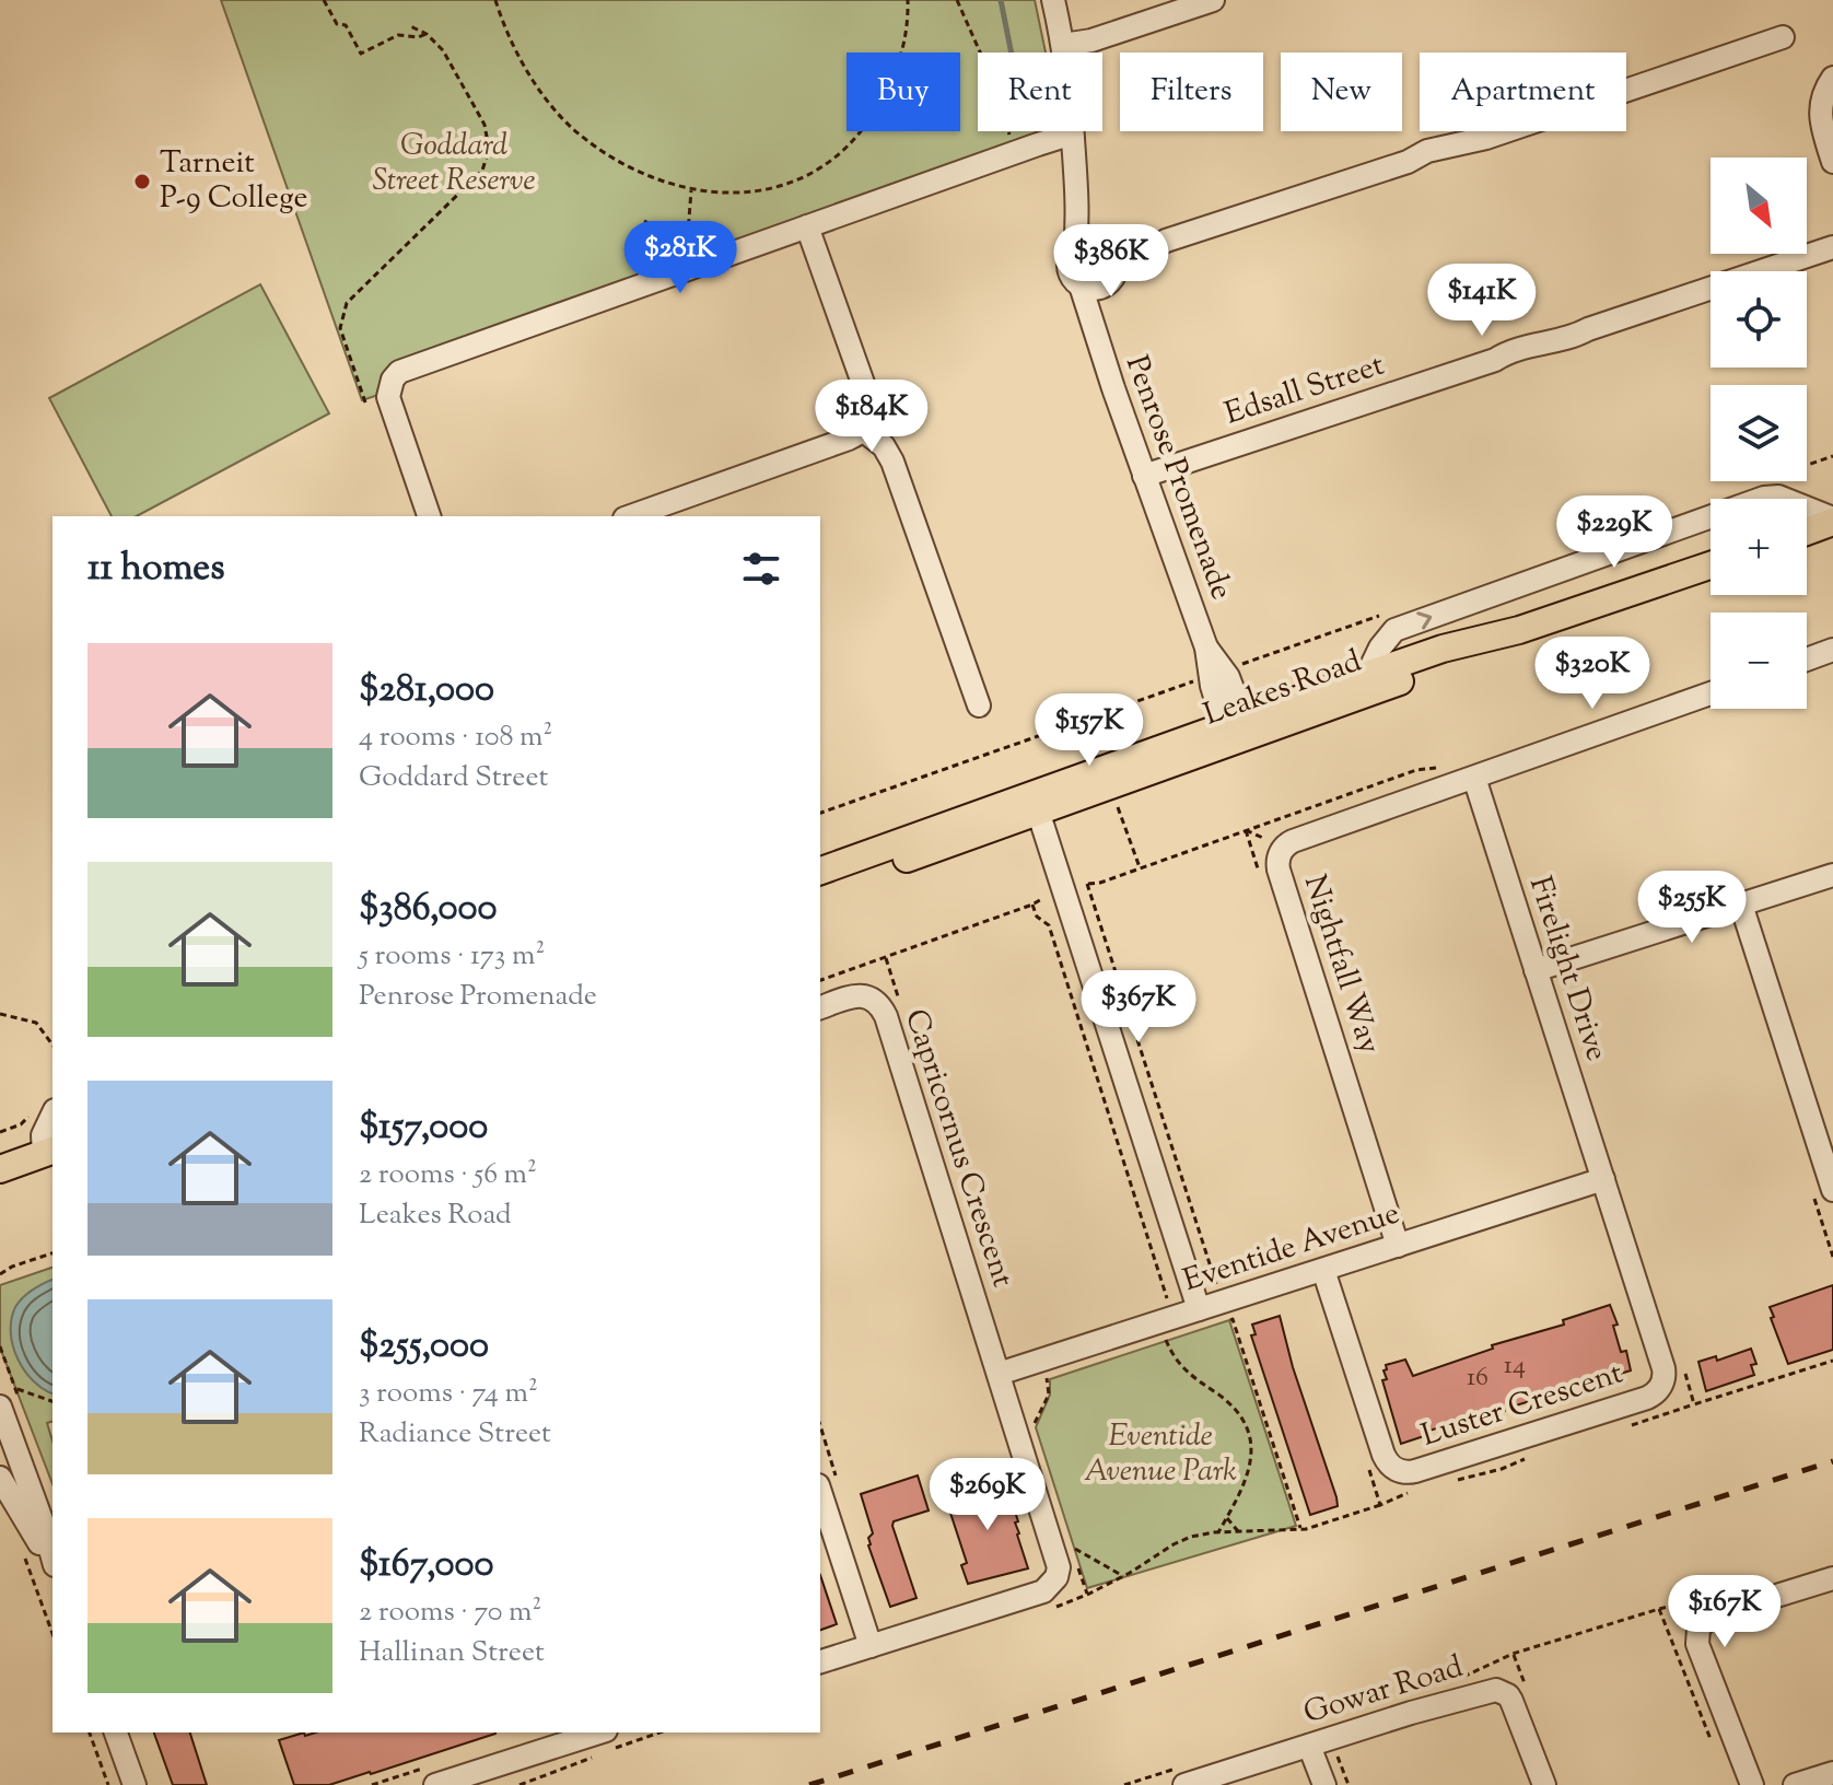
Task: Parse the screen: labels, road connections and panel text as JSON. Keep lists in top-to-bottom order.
{
  "streets": {
    "main road": ["Leakes Road"],
    "street": [
      "Edsall Street",
      "Penrose Promenade",
      "Nightfall Way",
      "Firelight Drive",
      "Capricornus Crescent",
      "Eventide Avenue",
      "Luster Crescent",
      "Gowar Road"
    ]
  },
  "crossings": [
    ["Edsall Street", "Penrose Promenade"],
    ["Penrose Promenade", "Leakes Road"],
    ["Nightfall Way", "Firelight Drive"],
    ["Nightfall Way", "Eventide Avenue"],
    ["Firelight Drive", "Eventide Avenue"],
    ["Firelight Drive", "Luster Crescent"],
    ["Capricornus Crescent", "Eventide Avenue"],
    ["Eventide Avenue", "Luster Crescent"]
  ],
  "parks": ["Goddard Street Reserve", "Eventide Avenue Park"],
  "places": ["Tarneit P-9 College"],
  "house_numbers": ["14", "16"],
  "north": "bottom right",
  "page": {
    "chip": [
      "Buy",
      "Rent",
      "Filters",
      "New",
      "Apartment"
    ],
    "map_buttons": ["+", "−"],
    "price": [
      "$281K",
      "$386K",
      "$141K",
      "$184K",
      "$229K",
      "$320K",
      "$157K",
      "$255K",
      "$367K",
      "$269K",
      "$167K"
    ],
    "heading": "11 homes",
    "list": [
      {
        "name": "$281,000",
        "note": "4 rooms · 108 m² · Goddard Street"
      },
      {
        "name": "$386,000",
        "note": "5 rooms · 173 m² · Penrose Promenade"
      },
      {
        "name": "$157,000",
        "note": "2 rooms · 56 m² · Leakes Road"
      },
      {
        "name": "$255,000",
        "note": "3 rooms · 74 m² · Radiance Street"
      },
      {
        "name": "$167,000",
        "note": "2 rooms · 70 m² · Hallinan Street"
      }
    ]
  }
}
